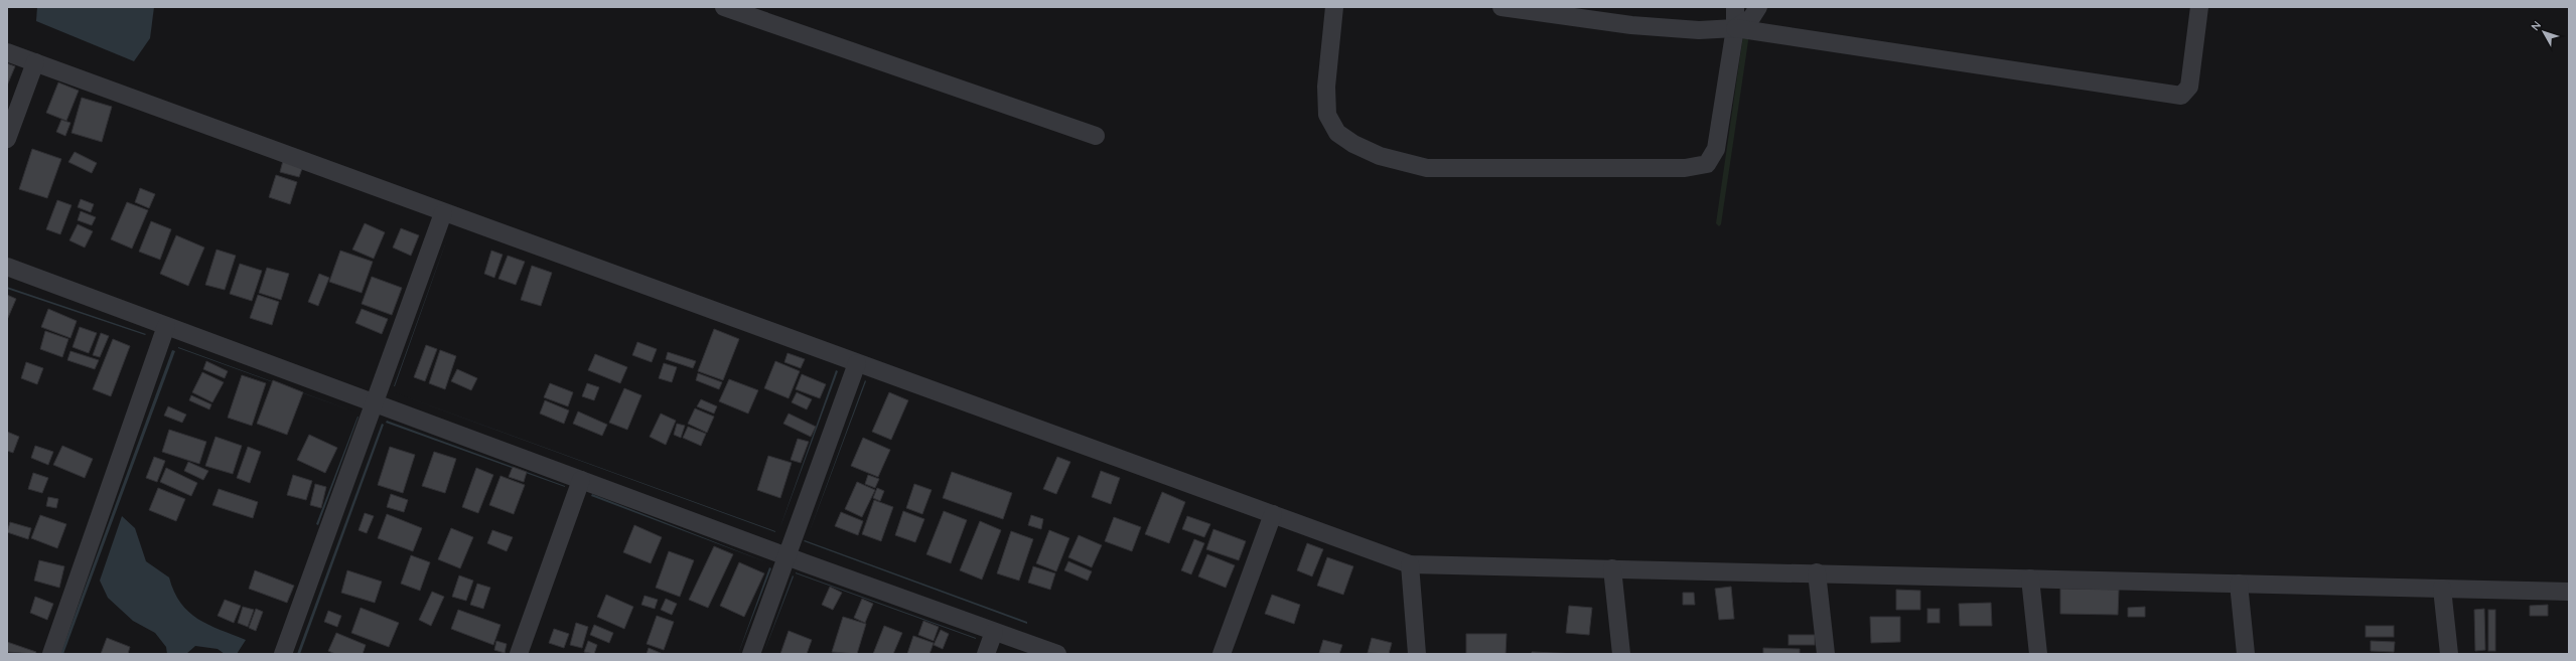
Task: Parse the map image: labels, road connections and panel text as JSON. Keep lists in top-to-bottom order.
{
  "north": "top left"
}
